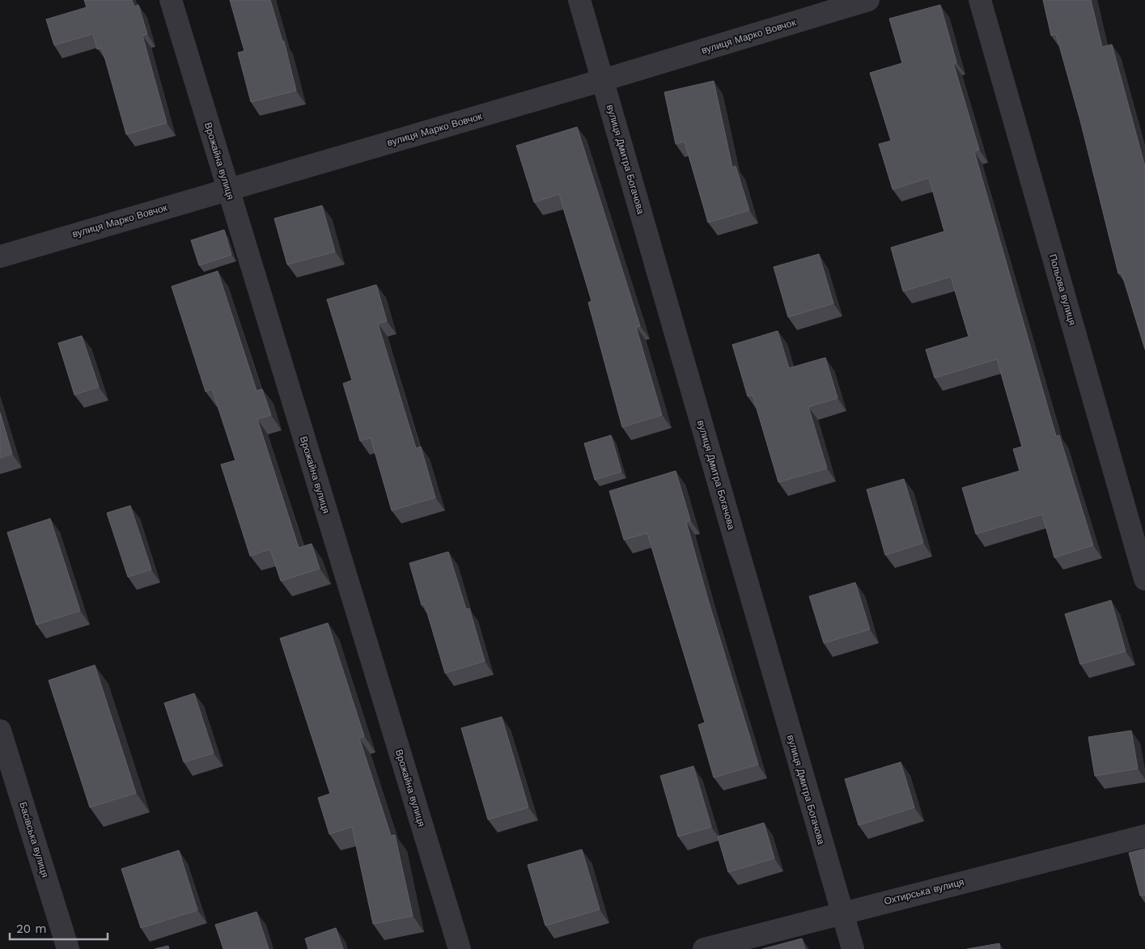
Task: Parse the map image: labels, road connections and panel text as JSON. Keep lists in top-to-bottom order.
{
  "streets": {
    "street": [
      "вулиця Марко Вовчок",
      "вулиця Дмитра Богачова",
      "Врожайна вулиця",
      "Польова вулиця",
      "Басівська вулиця",
      "Охтирська вулиця"
    ]
  },
  "crossings": [
    ["вулиця Марко Вовчок", "вулиця Дмитра Богачова"],
    ["вулиця Марко Вовчок", "Врожайна вулиця"],
    ["вулиця Дмитра Богачова", "Охтирська вулиця"]
  ],
  "scale_bar": "20 m"
}
